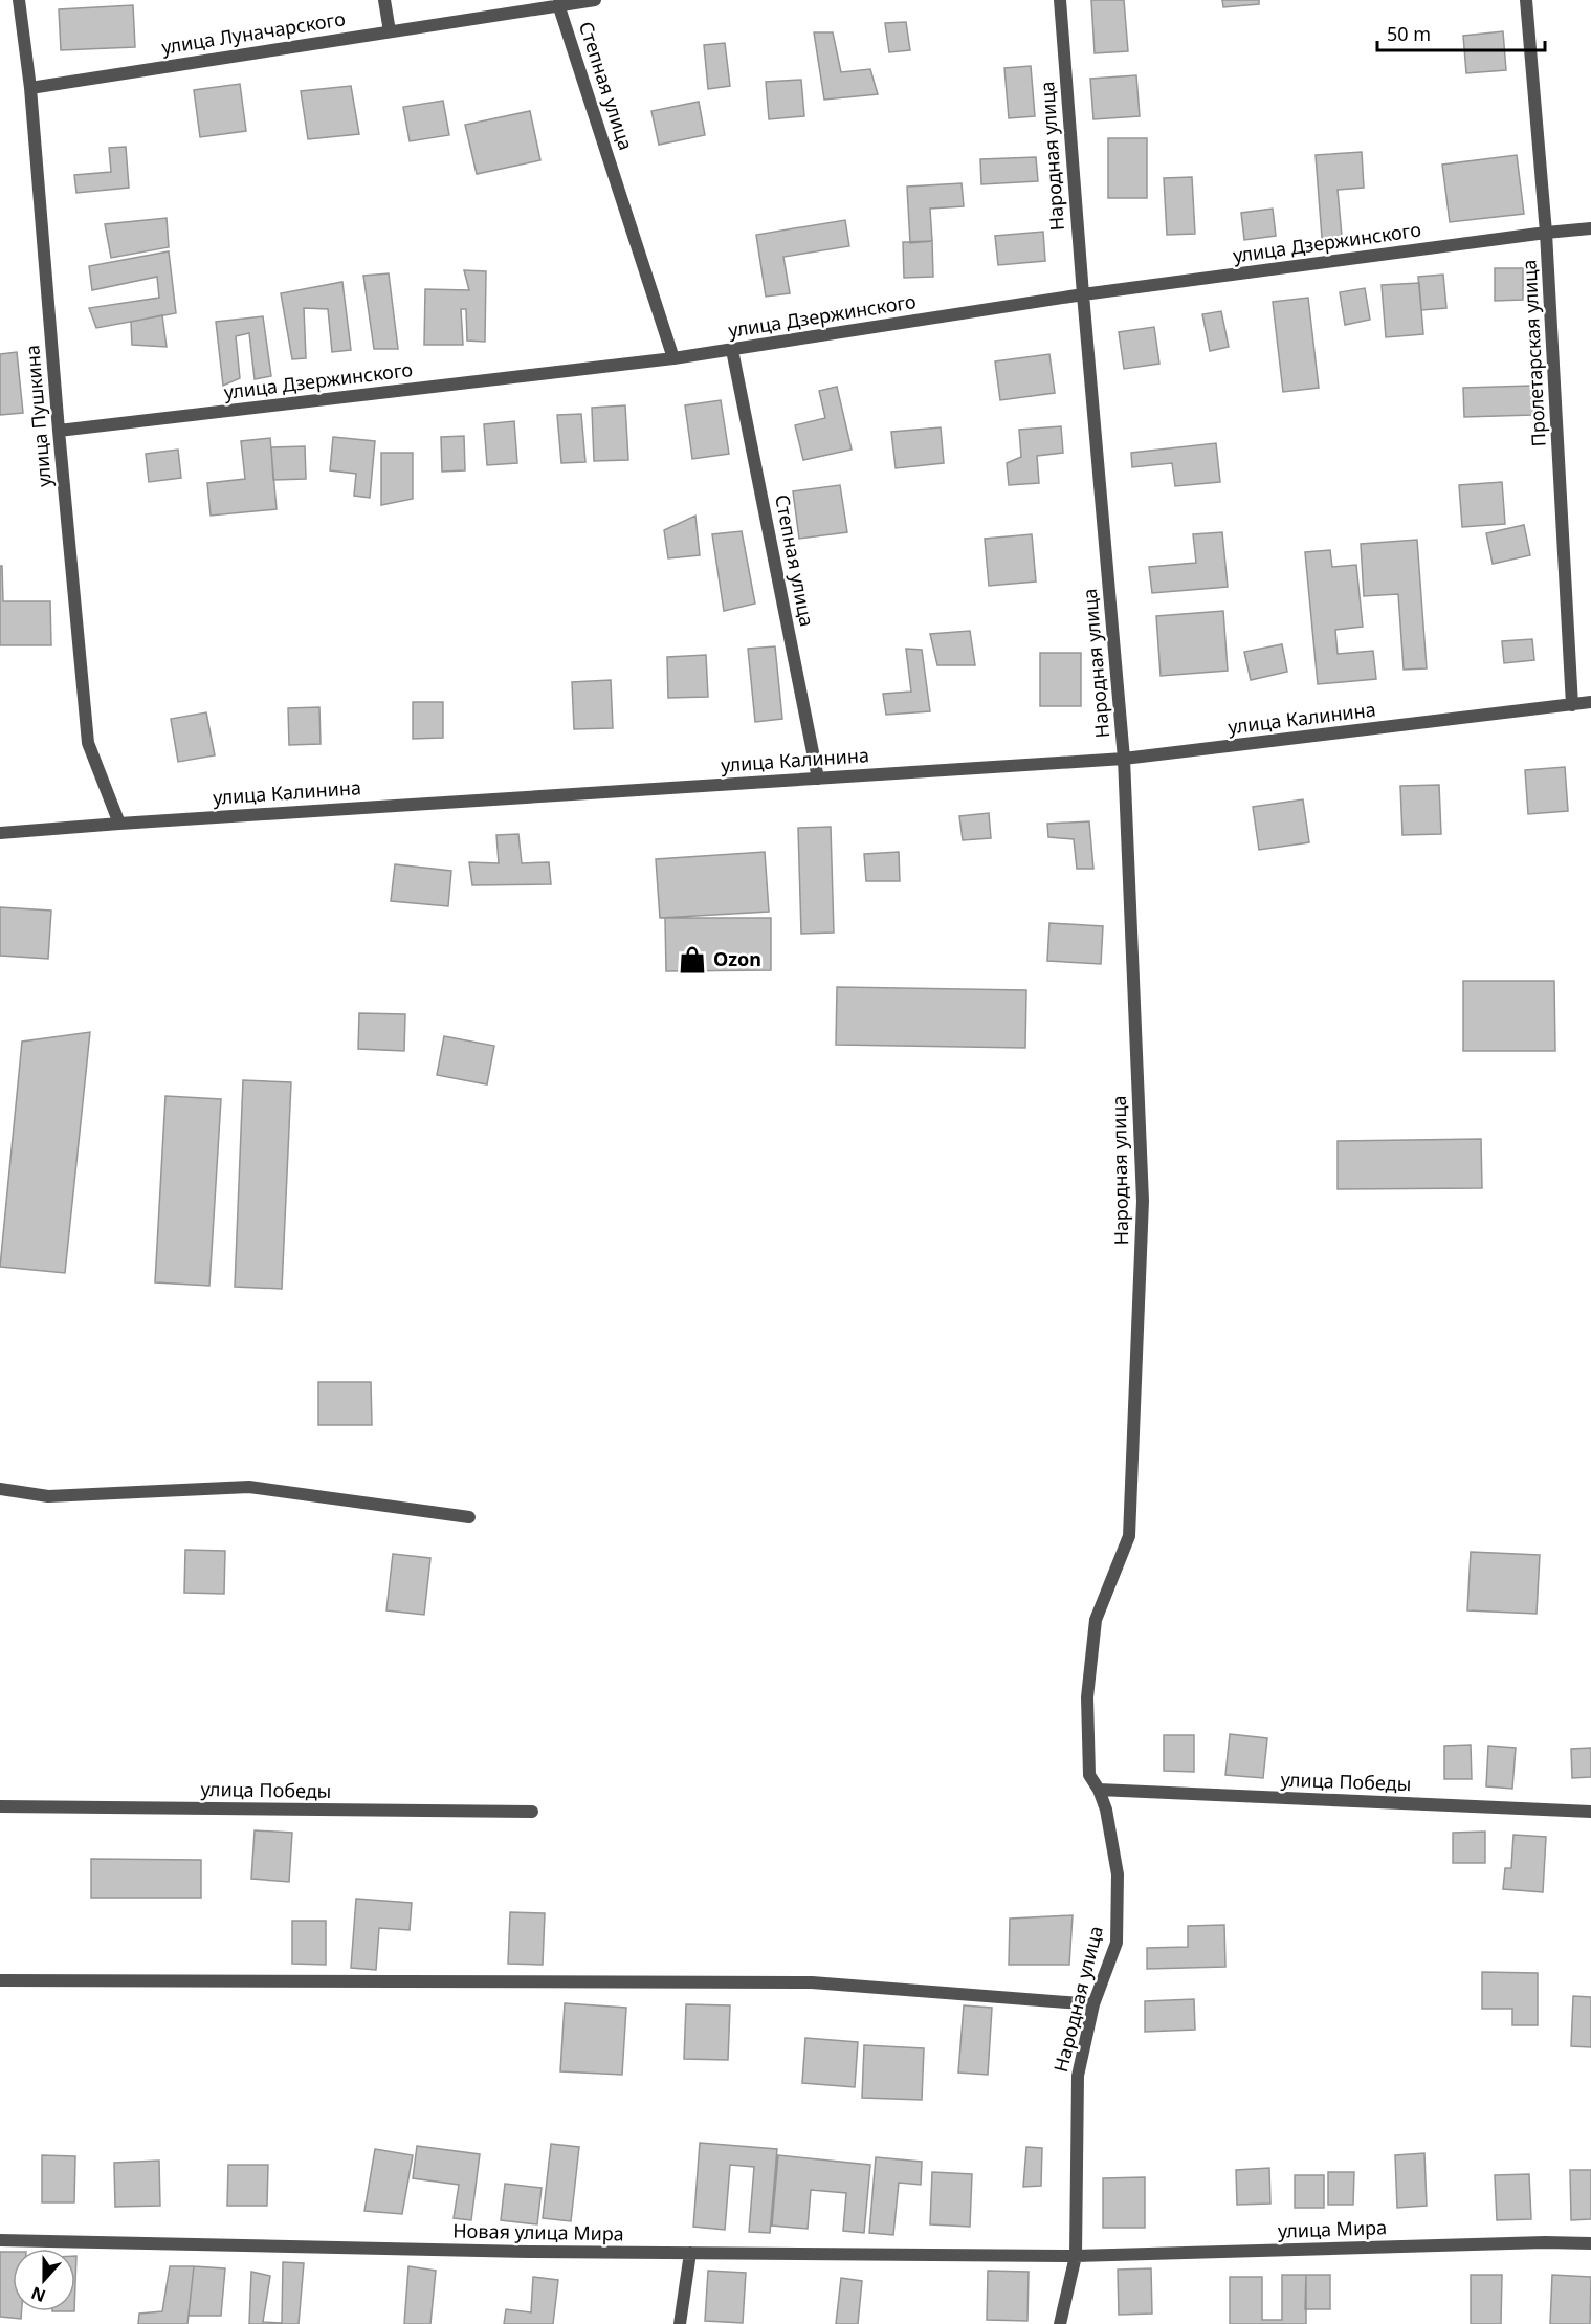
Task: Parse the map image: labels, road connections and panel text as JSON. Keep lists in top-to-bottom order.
{
  "streets": {
    "street": [
      "улица Луначарского",
      "Степная улица",
      "Народная улица",
      "улица Дзержинского",
      "Пролетарская улица",
      "улица Пушкина",
      "улица Калинина",
      "улица Победы",
      "улица Мира",
      "Новая улица Мира"
    ]
  },
  "crossings": [
    ["улица Луначарского", "Степная улица"],
    ["улица Луначарского", "улица Пушкина"],
    ["Степная улица", "улица Дзержинского"],
    ["Степная улица", "улица Калинина"],
    ["Народная улица", "улица Дзержинского"],
    ["Народная улица", "улица Калинина"],
    ["Народная улица", "улица Победы"],
    ["Народная улица", "улица Мира"],
    ["Народная улица", "Новая улица Мира"],
    ["улица Дзержинского", "Пролетарская улица"],
    ["улица Дзержинского", "улица Пушкина"],
    ["Пролетарская улица", "улица Калинина"],
    ["улица Пушкина", "улица Калинина"],
    ["улица Мира", "Новая улица Мира"]
  ],
  "places": {
    "shop": ["Ozon"]
  },
  "scale_bar": "50 m",
  "north": "bottom"
}
